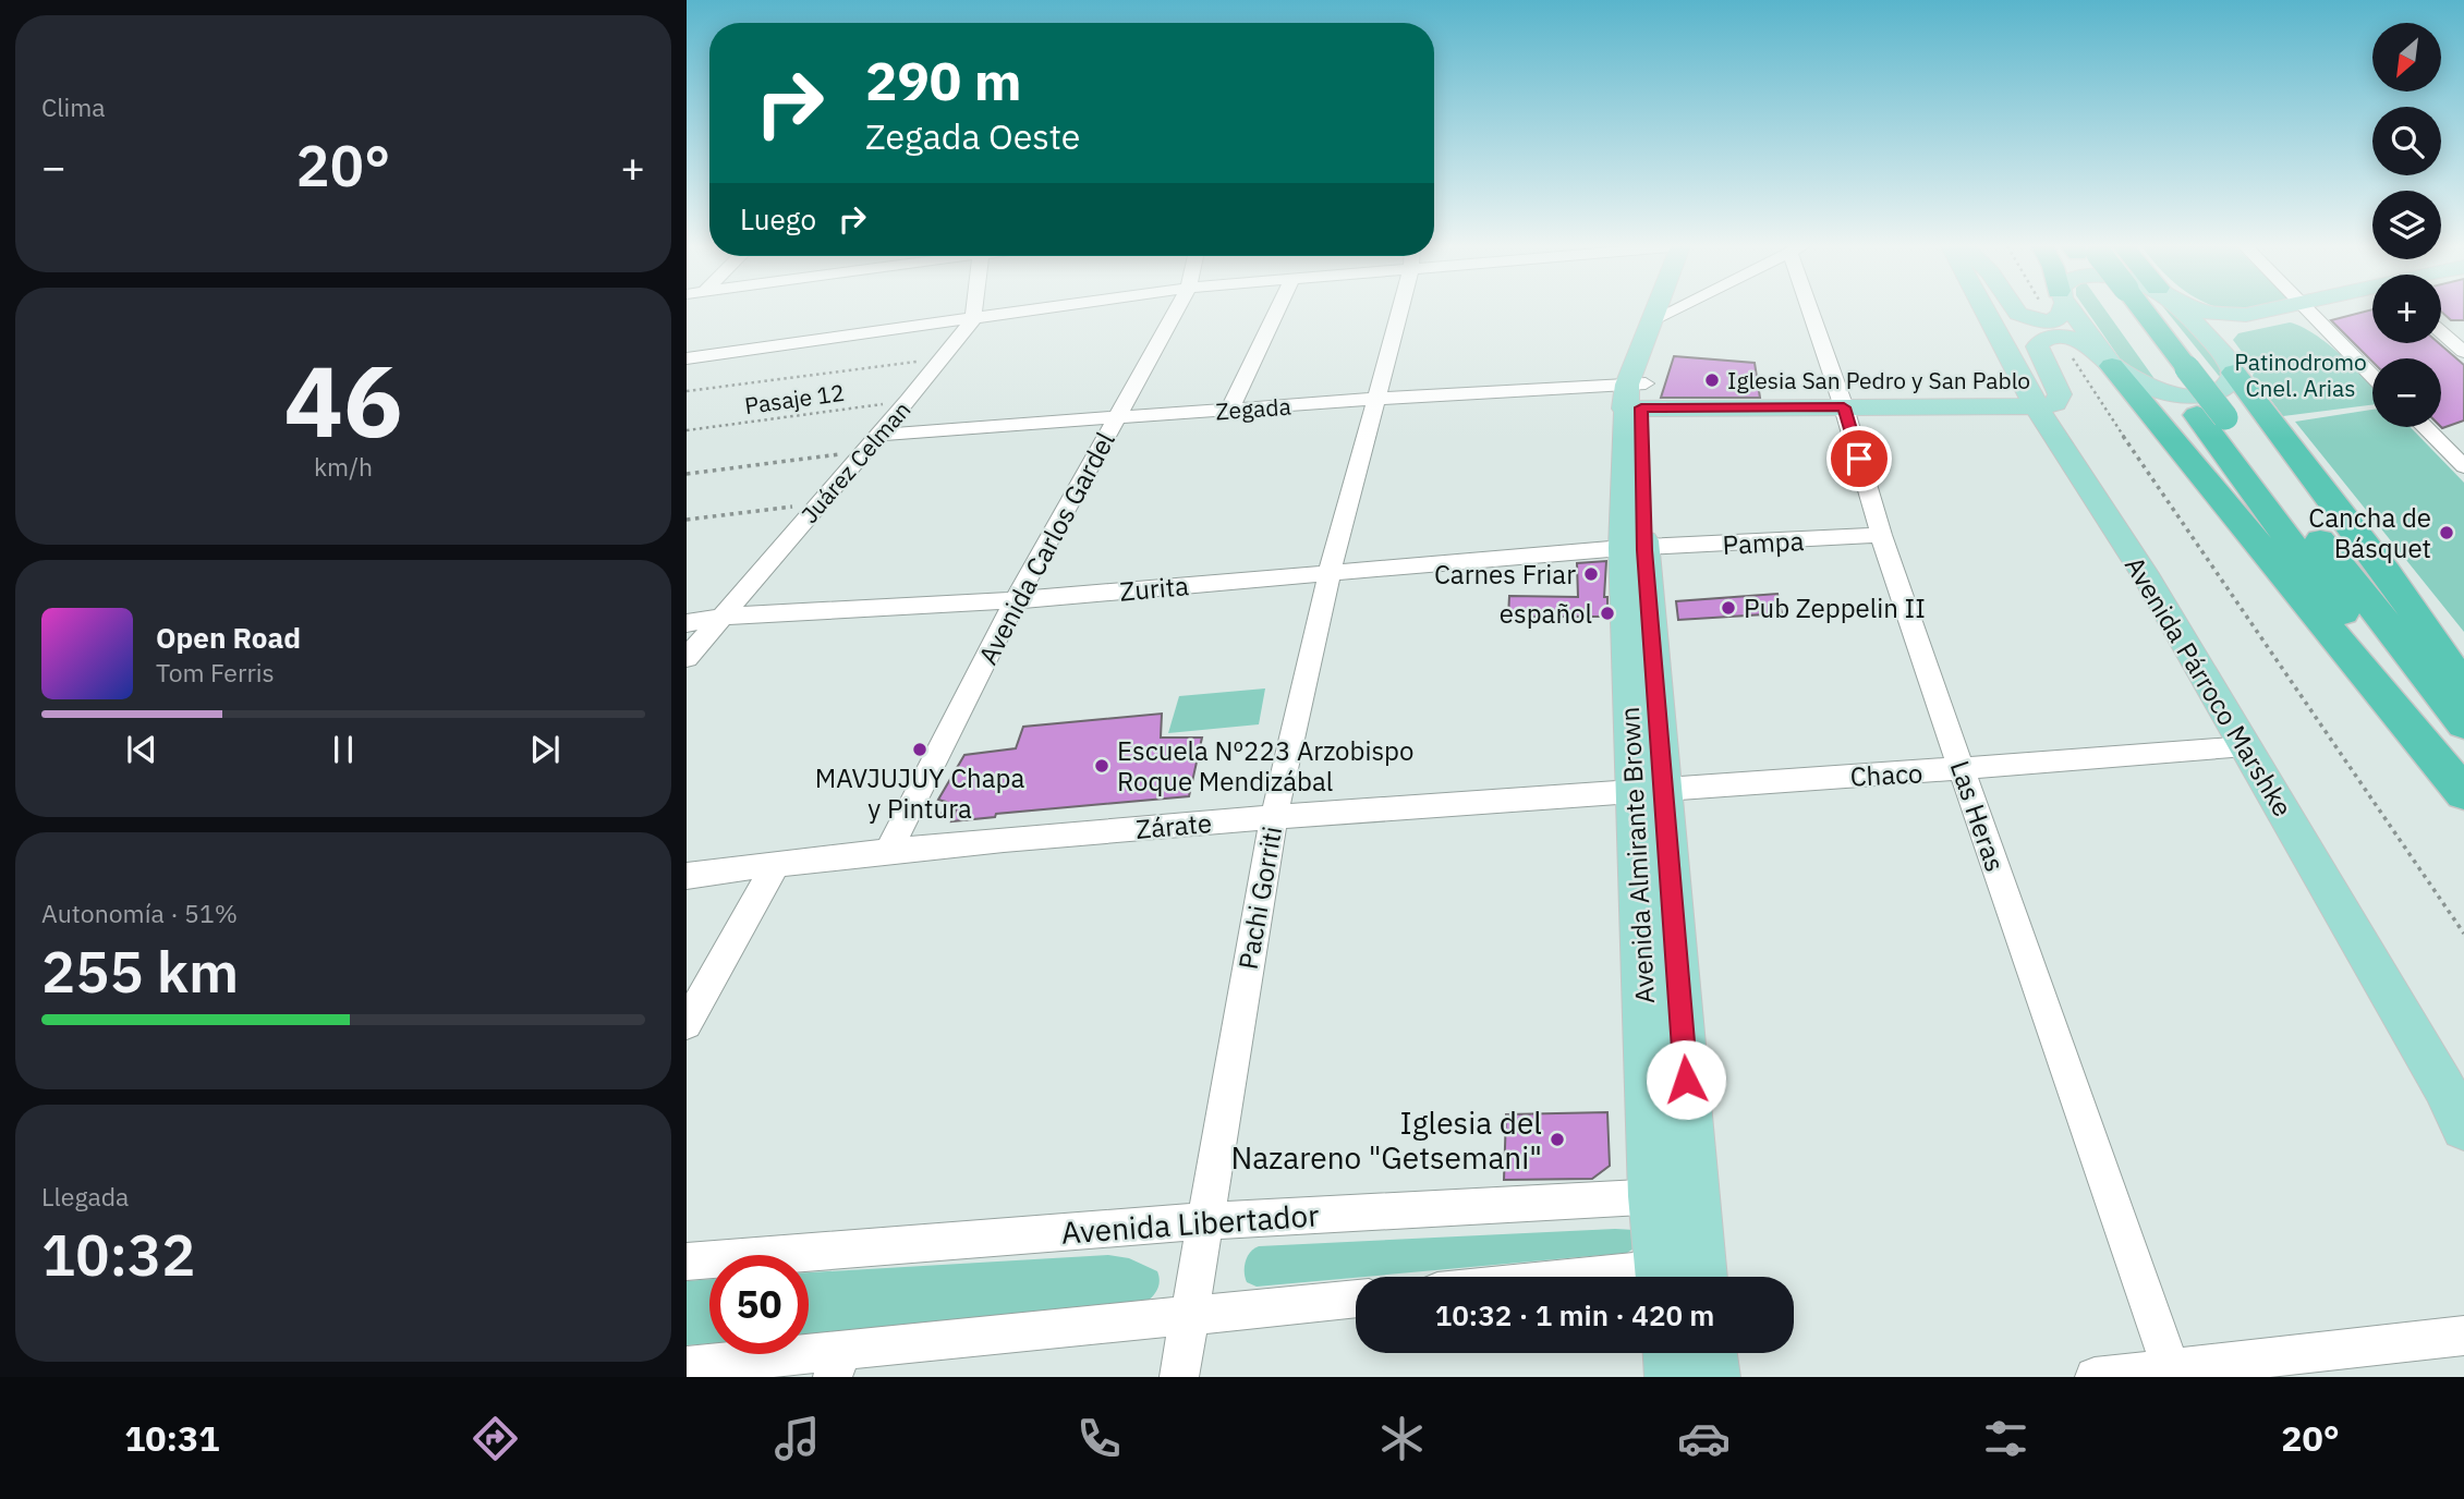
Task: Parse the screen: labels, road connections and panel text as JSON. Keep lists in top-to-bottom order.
{
  "streets": {
    "main road": ["Avenida Párroco Marshke", "Avenida Almirante Brown"],
    "street": [
      "Zegada",
      "Juárez Celman",
      "Pampa",
      "Avenida Carlos Gardel",
      "Zurita",
      "Chaco",
      "Las Heras",
      "Zárate",
      "Pachi Gorriti",
      "Avenida Libertador"
    ],
    "path": ["Pasaje 12"]
  },
  "crossings": [
    ["Pasaje 12", "Juárez Celman"],
    ["Zegada", "Juárez Celman"],
    ["Zegada", "Avenida Carlos Gardel"],
    ["Zegada", "Avenida Almirante Brown"],
    ["Zegada", "Pachi Gorriti"],
    ["Juárez Celman", "Zurita"],
    ["Pampa", "Zurita"],
    ["Pampa", "Las Heras"],
    ["Pampa", "Avenida Almirante Brown"],
    ["Avenida Carlos Gardel", "Zurita"],
    ["Avenida Carlos Gardel", "Zárate"],
    ["Zurita", "Avenida Almirante Brown"],
    ["Zurita", "Pachi Gorriti"],
    ["Avenida Párroco Marshke", "Chaco"],
    ["Chaco", "Las Heras"],
    ["Chaco", "Zárate"],
    ["Chaco", "Avenida Almirante Brown"],
    ["Zárate", "Avenida Almirante Brown"],
    ["Zárate", "Pachi Gorriti"],
    ["Avenida Almirante Brown", "Avenida Libertador"],
    ["Pachi Gorriti", "Avenida Libertador"]
  ],
  "parks": ["Patinodromo Cnel. Arias"],
  "places": [
    "Iglesia San Pedro y San Pablo",
    "Cancha de Básquet",
    "Carnes Friar",
    "Pub Zeppelin II",
    "español",
    "MAVJUJUY Chapa y Pintura",
    "Escuela Nº223 Arzobispo Roque Mendizábal",
    "Iglesia del Nazareno \"Getsemani\""
  ],
  "north": "bottom left",
  "page": {
    "tile": [
      "Clima",
      ["46", "km/h"],
      ["Autonomía · 51%", "255 km"],
      ["Llegada", "10:32"]
    ],
    "map_buttons": ["+", "−"],
    "turn": ["290 m", "Zegada Oeste"],
    "heat": ["−", "20°", "+"],
    "then": "Luego",
    "song": ["Open Road", "Tom Ferris"],
    "limit": "50",
    "trip": "10:32 · 1 min · 420 m",
    "tabs": ["10:31", "20°"]
  }
}
